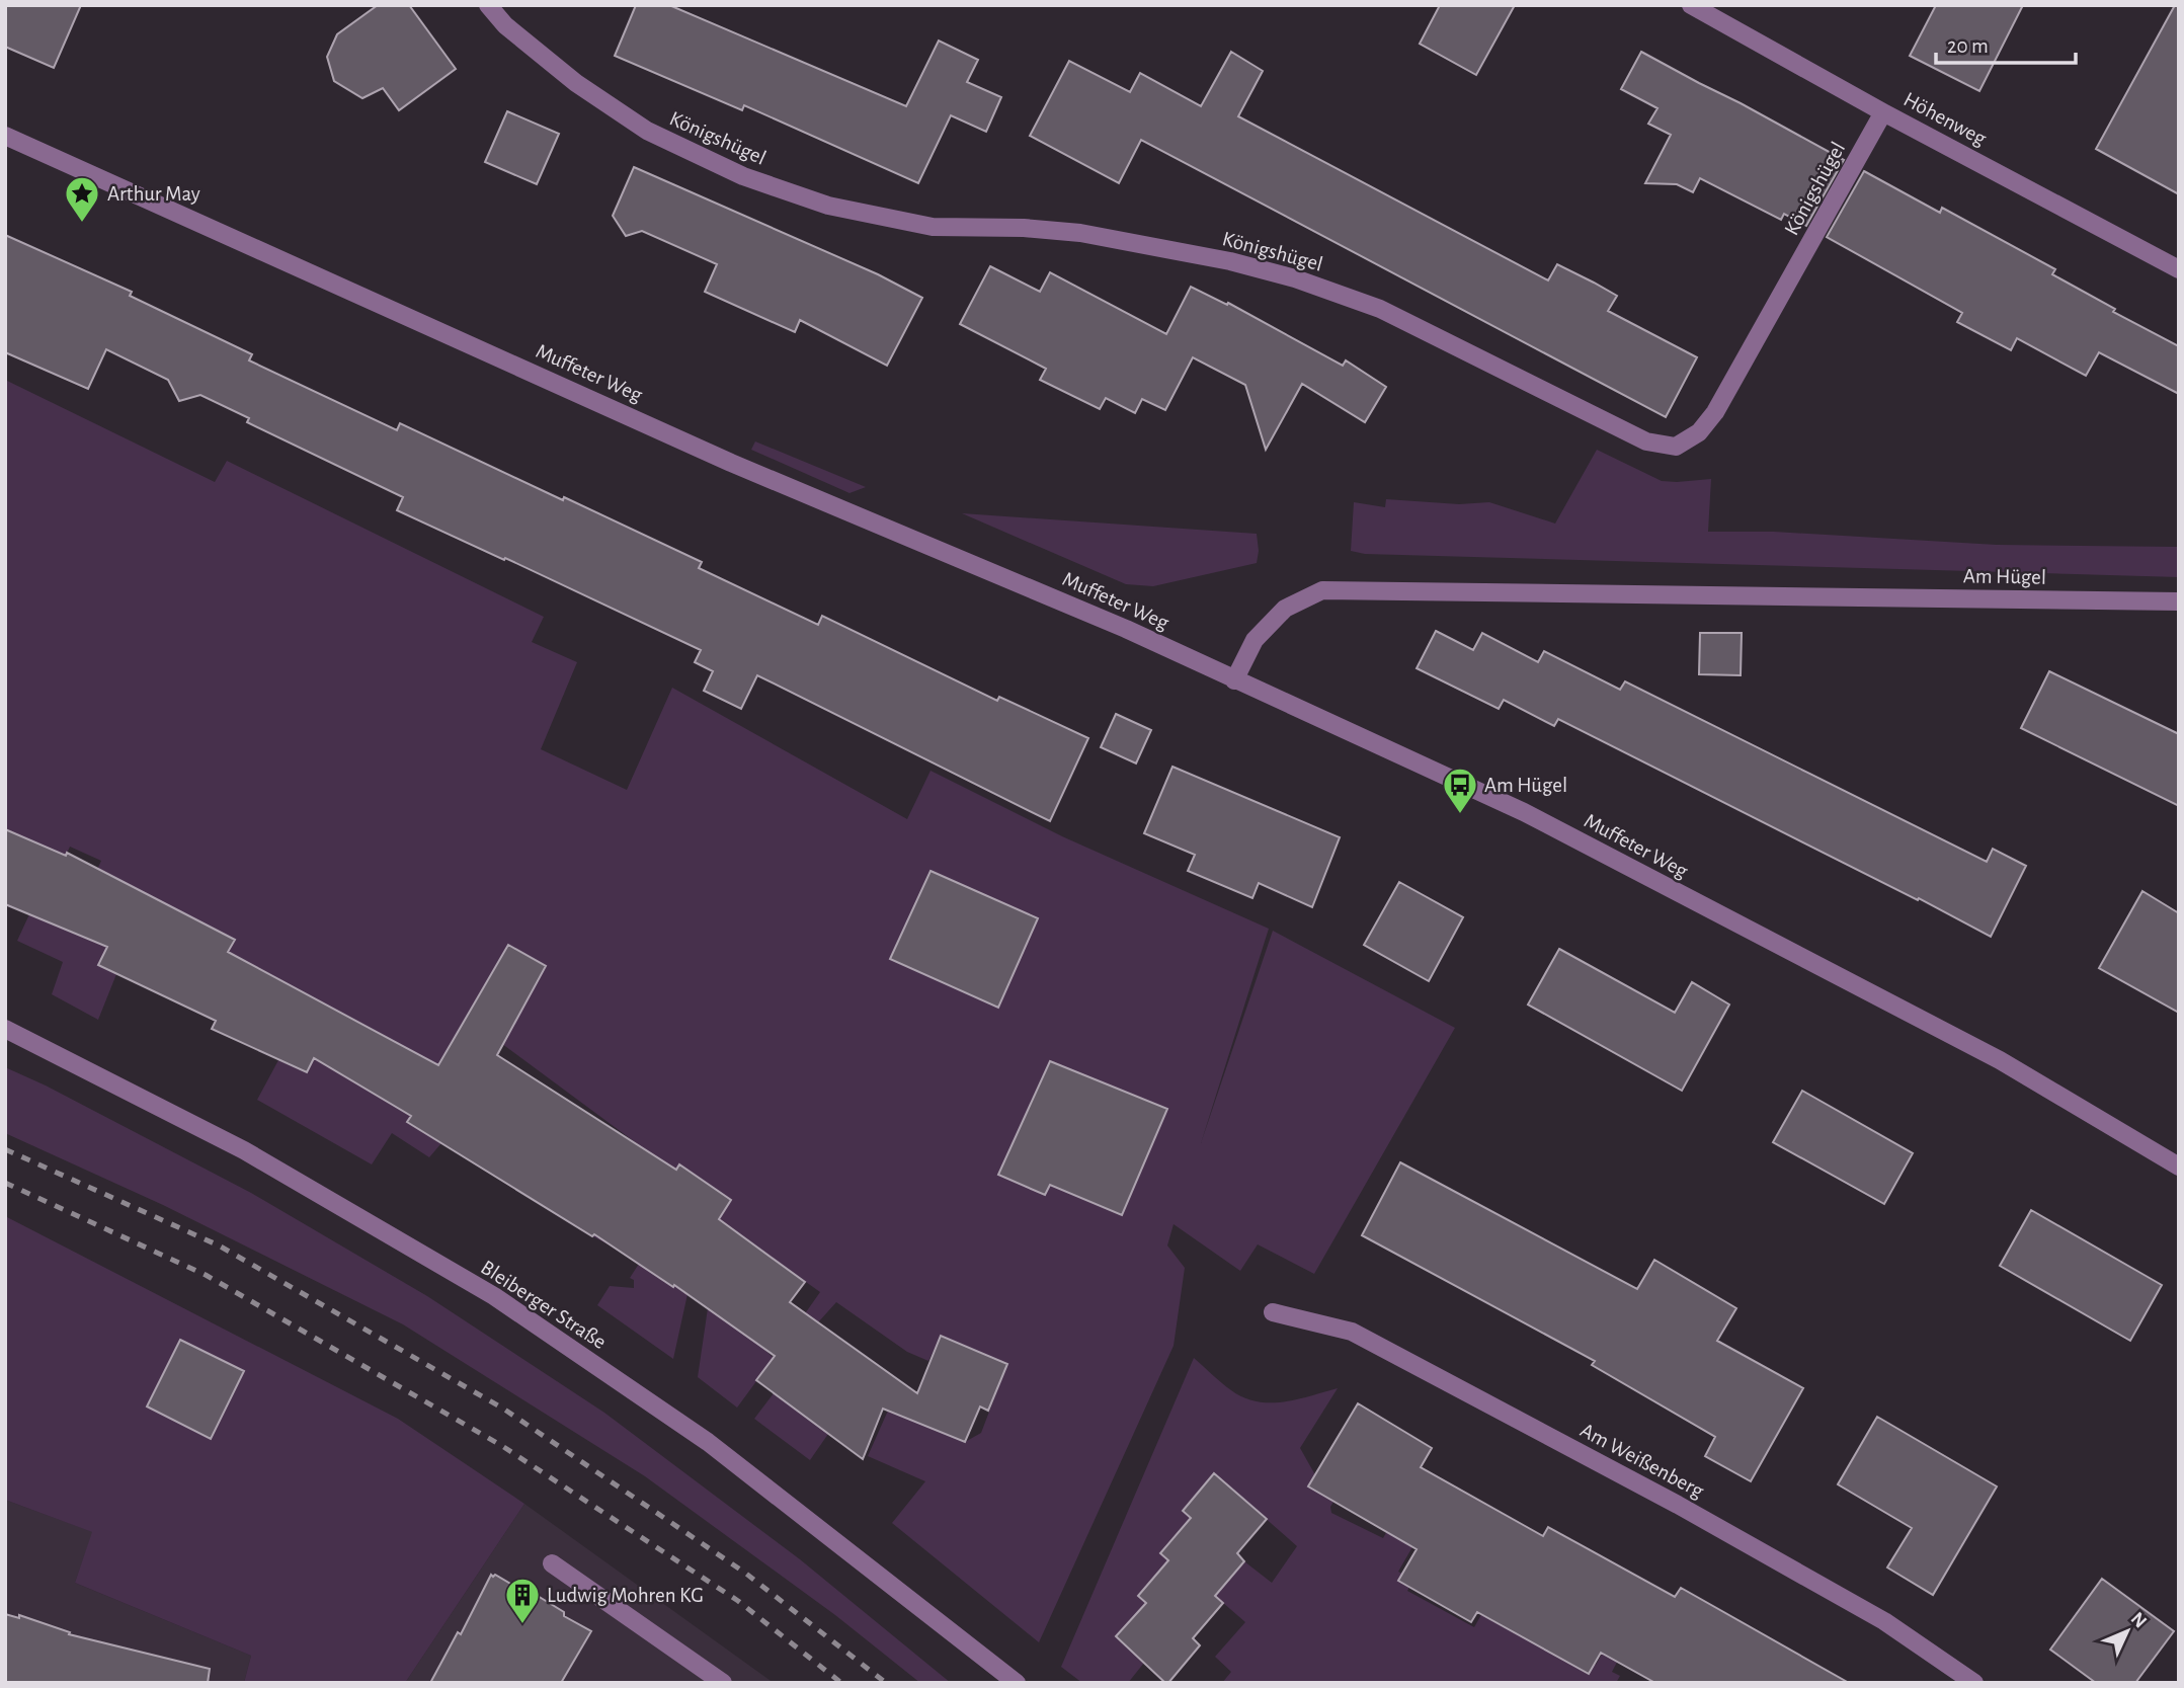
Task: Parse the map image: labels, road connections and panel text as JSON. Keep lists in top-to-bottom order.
{
  "streets": {
    "street": [
      "Höhenweg",
      "Königshügel",
      "Muffeter Weg",
      "Am Hügel",
      "Bleiberger Straße",
      "Am Weißenberg"
    ]
  },
  "crossings": [
    ["Höhenweg", "Königshügel"],
    ["Muffeter Weg", "Am Hügel"]
  ],
  "places": {
    "place": ["Arthur May"],
    "bus stop": ["Am Hügel"],
    "building": ["Ludwig Mohren KG"]
  },
  "scale_bar": "20 m",
  "north": "top right"
}
